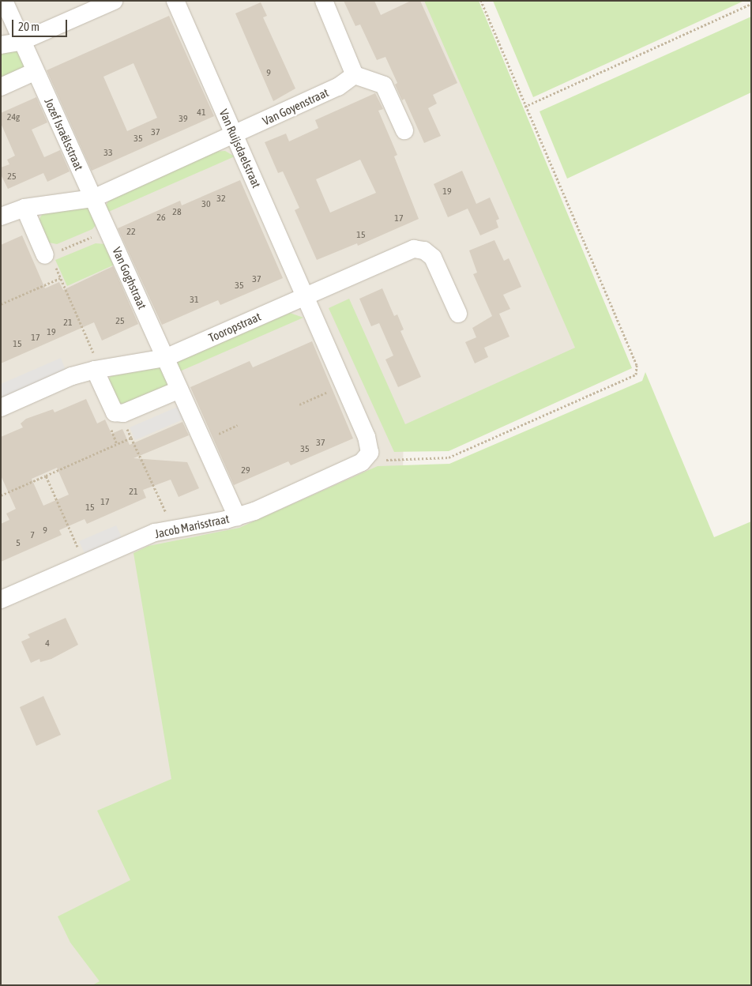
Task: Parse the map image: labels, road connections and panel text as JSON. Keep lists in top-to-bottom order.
{
  "streets": {
    "street": [
      "Van Goyenstraat",
      "Jozef Israëlsstraat",
      "Van Ruijsdaelstraat",
      "Van Goghstraat",
      "Tooropstraat",
      "Jacob Marisstraat"
    ]
  },
  "crossings": [
    ["Van Goyenstraat", "Van Ruijsdaelstraat"],
    ["Jozef Israëlsstraat", "Van Goghstraat"],
    ["Van Ruijsdaelstraat", "Tooropstraat"],
    ["Van Ruijsdaelstraat", "Jacob Marisstraat"],
    ["Van Goghstraat", "Tooropstraat"]
  ],
  "house_numbers": [
    "9",
    "41",
    "24g",
    "39",
    "37",
    "35",
    "33",
    "25",
    "19",
    "32",
    "30",
    "28",
    "26",
    "17",
    "22",
    "15",
    "37",
    "35",
    "31",
    "25",
    "21",
    "19",
    "17",
    "15",
    "37",
    "35",
    "29",
    "21",
    "17",
    "15",
    "9",
    "7",
    "5",
    "4"
  ],
  "scale_bar": "20 m"
}
